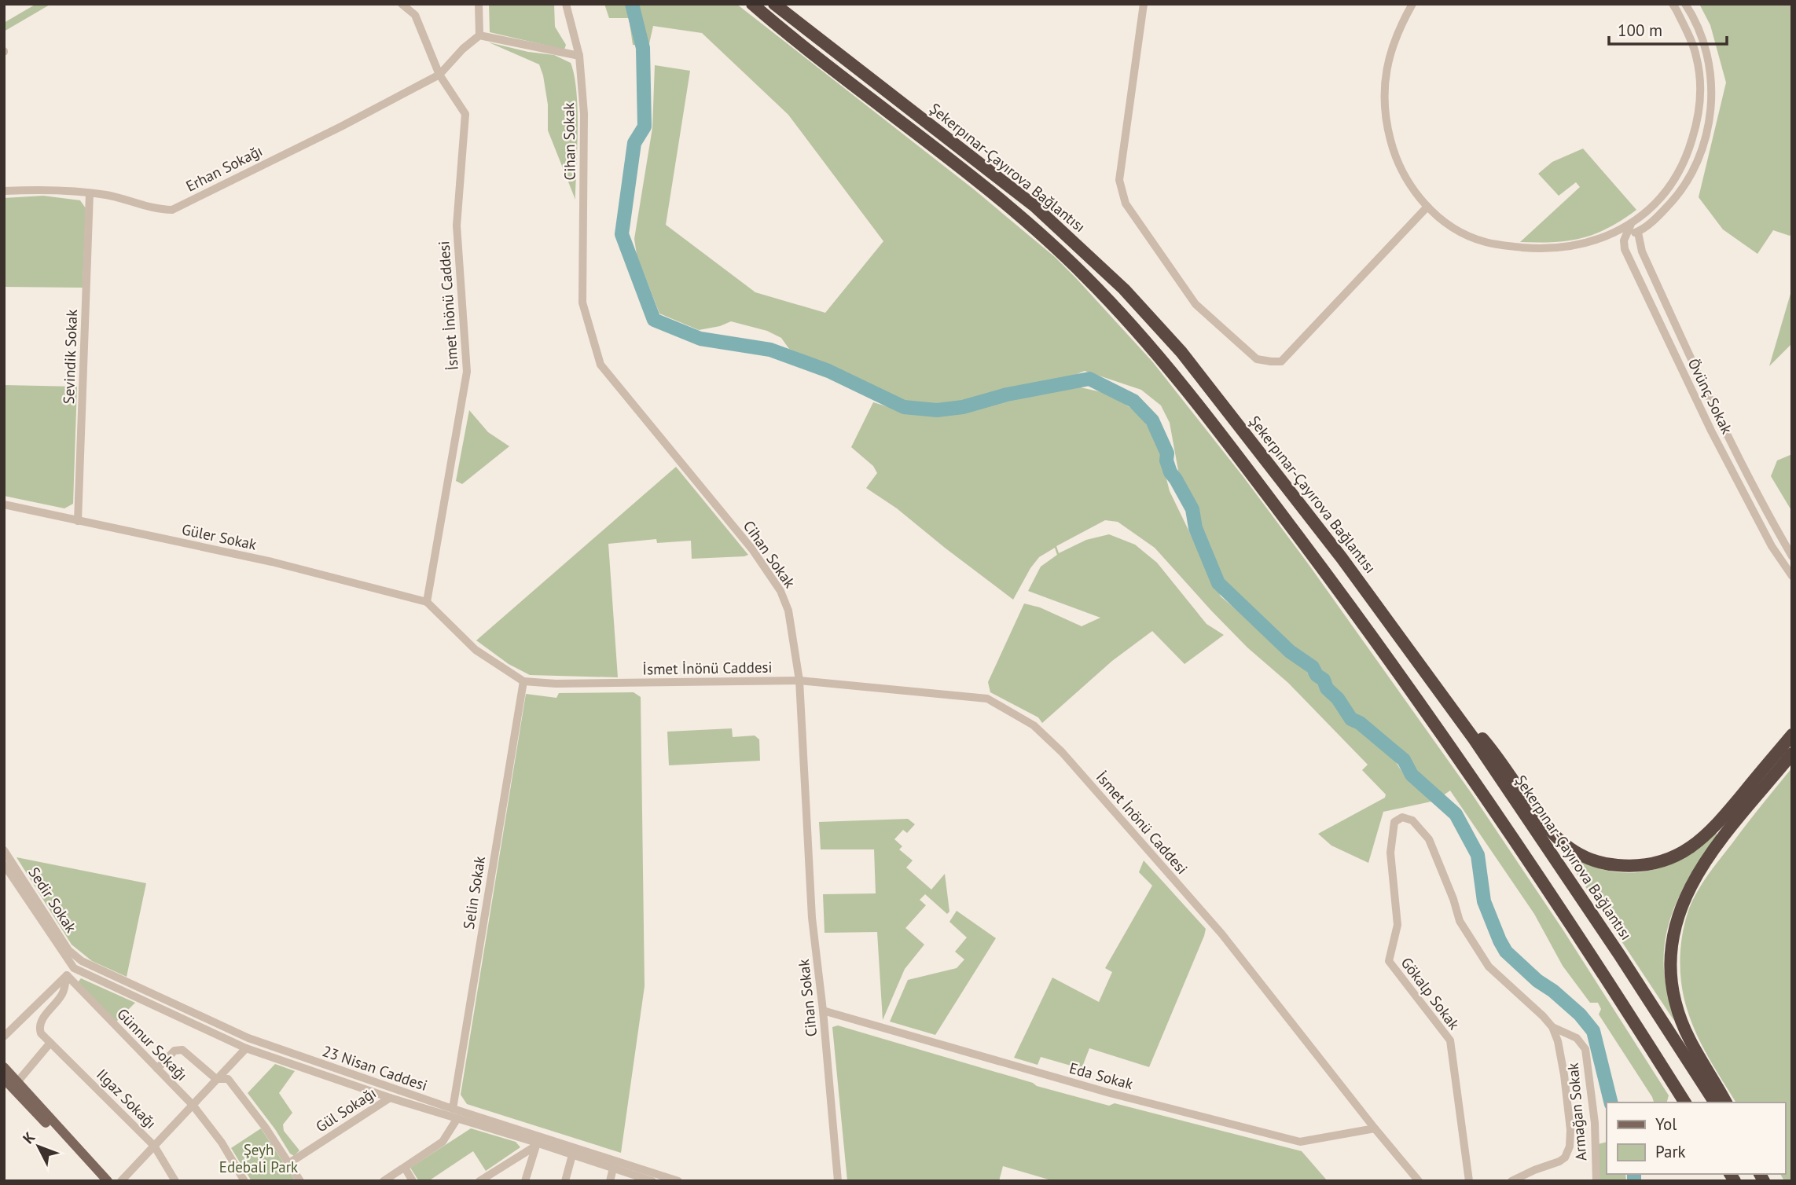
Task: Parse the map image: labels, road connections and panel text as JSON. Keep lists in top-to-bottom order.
{
  "streets": {
    "highway": ["Şekerpınar-Çayırova Bağlantısı"],
    "street": [
      "Cihan Sokak",
      "Erhan Sokağı",
      "İsmet İnönü Caddesi",
      "Sevindik Sokak",
      "Övünç Sokak",
      "Güler Sokak",
      "Selin Sokak",
      "Sedir Sokak",
      "Gökalp Sokak",
      "Günnur Sokağı",
      "23 Nisan Caddesi",
      "Eda Sokak",
      "Ilgaz Sokağı",
      "Gül Sokağı",
      "Armağan Sokak"
    ]
  },
  "crossings": [
    ["Cihan Sokak", "İsmet İnönü Caddesi"],
    ["Cihan Sokak", "Eda Sokak"],
    ["Erhan Sokağı", "İsmet İnönü Caddesi"],
    ["Erhan Sokağı", "Sevindik Sokak"],
    ["İsmet İnönü Caddesi", "Güler Sokak"],
    ["İsmet İnönü Caddesi", "Selin Sokak"],
    ["İsmet İnönü Caddesi", "Eda Sokak"],
    ["Sevindik Sokak", "Güler Sokak"],
    ["Selin Sokak", "23 Nisan Caddesi"],
    ["Sedir Sokak", "23 Nisan Caddesi"],
    ["Gökalp Sokak", "Armağan Sokak"],
    ["Günnur Sokağı", "Ilgaz Sokağı"],
    ["23 Nisan Caddesi", "Gül Sokağı"]
  ],
  "parks": ["Şeyh Edebali Park"],
  "legend": ["Yol", "Park"],
  "scale_bar": "100 m",
  "north": "top left"
}
